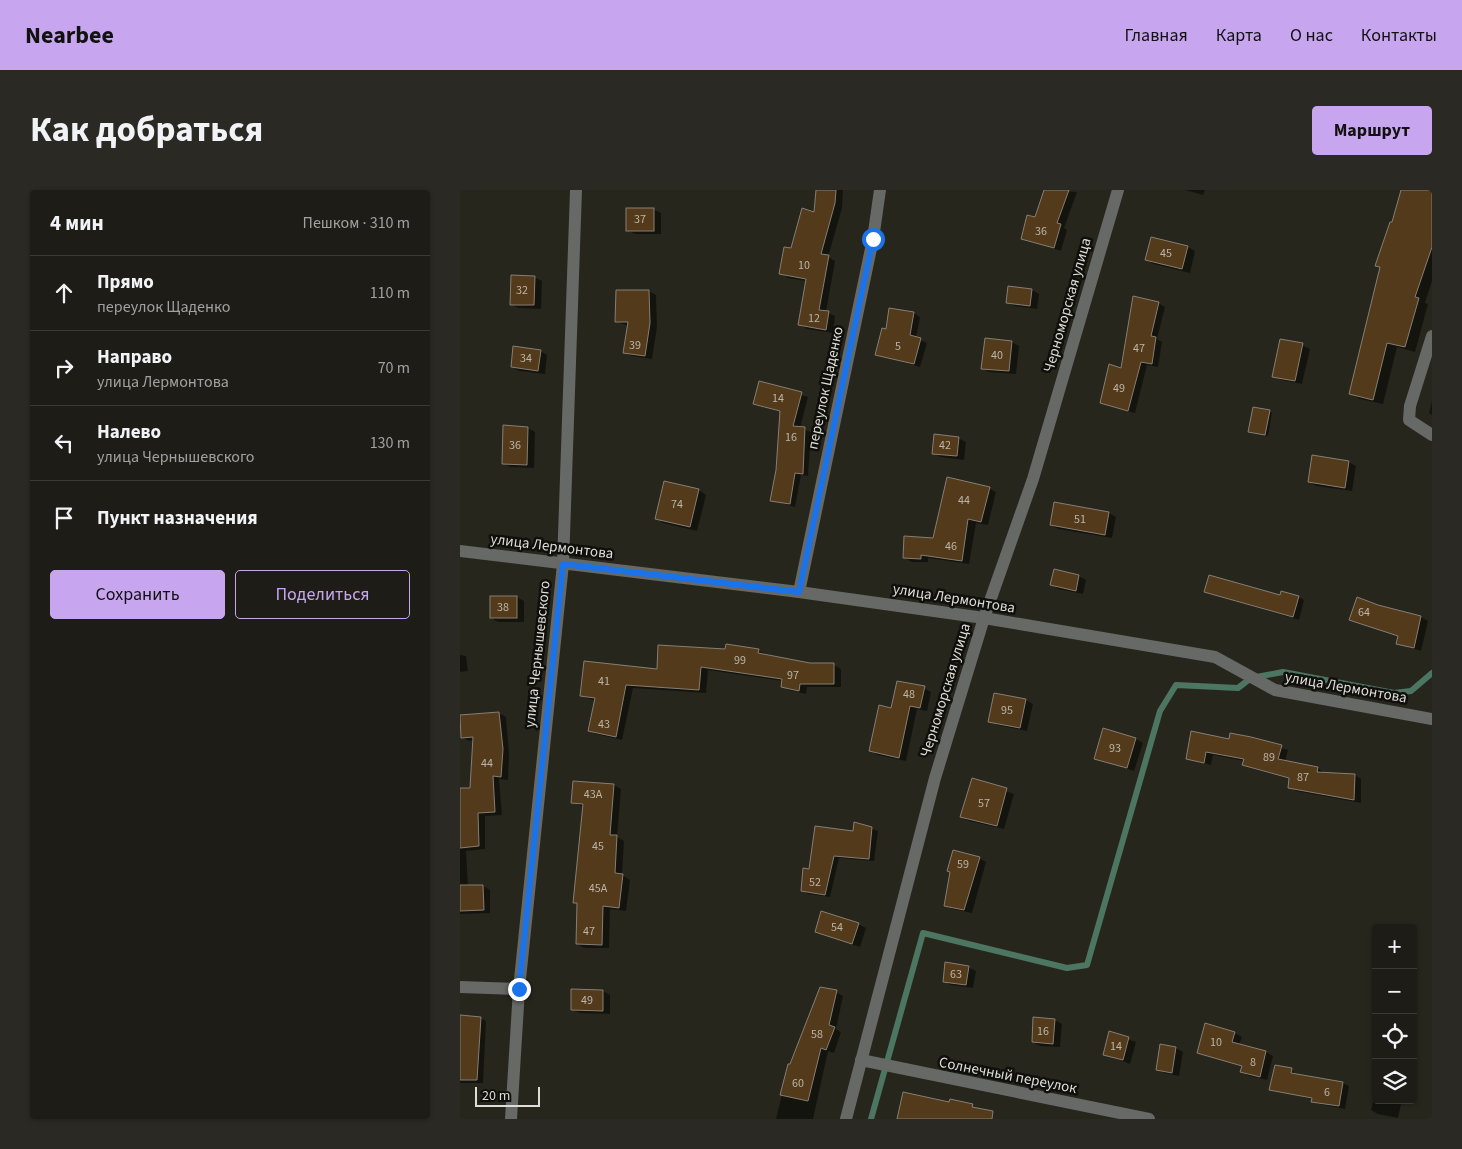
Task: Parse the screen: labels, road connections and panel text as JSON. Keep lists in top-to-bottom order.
{
  "streets": {
    "street": [
      "Черноморская улица",
      "переулок Щаденко",
      "улица Лермонтова",
      "улица Чернышевского",
      "Солнечный переулок"
    ]
  },
  "crossings": [
    ["Черноморская улица", "улица Лермонтова"],
    ["Черноморская улица", "Солнечный переулок"],
    ["переулок Щаденко", "улица Лермонтова"],
    ["улица Лермонтова", "улица Чернышевского"]
  ],
  "house_numbers": [
    "37",
    "36",
    "45",
    "10",
    "32",
    "12",
    "39",
    "5",
    "47",
    "40",
    "34",
    "49",
    "14",
    "16",
    "36",
    "42",
    "44",
    "74",
    "51",
    "46",
    "38",
    "64",
    "99",
    "97",
    "41",
    "48",
    "95",
    "43",
    "93",
    "89",
    "44",
    "87",
    "43А",
    "57",
    "45",
    "59",
    "52",
    "45А",
    "54",
    "47",
    "63",
    "49",
    "16",
    "58",
    "10",
    "14",
    "8",
    "60",
    "6"
  ],
  "scale_bar": "20 m",
  "page": {
    "header": "Nearbee",
    "nav": [
      "Главная",
      "Карта",
      "О нас",
      "Контакты"
    ],
    "title": "Как добраться",
    "buttons": [
      "Маршрут",
      ["Сохранить", "Поделиться"]
    ],
    "heading": ["4 мин", "Пешком · 310 m"],
    "list": [
      ["Прямо", "переулок Щаденко", "110 m"],
      ["Направо", "улица Лермонтова", "70 m"],
      ["Налево", "улица Чернышевского", "130 m"],
      "Пункт назначения"
    ],
    "map_buttons": ["+", "−"],
    "scale": "20 m"
  }
}
